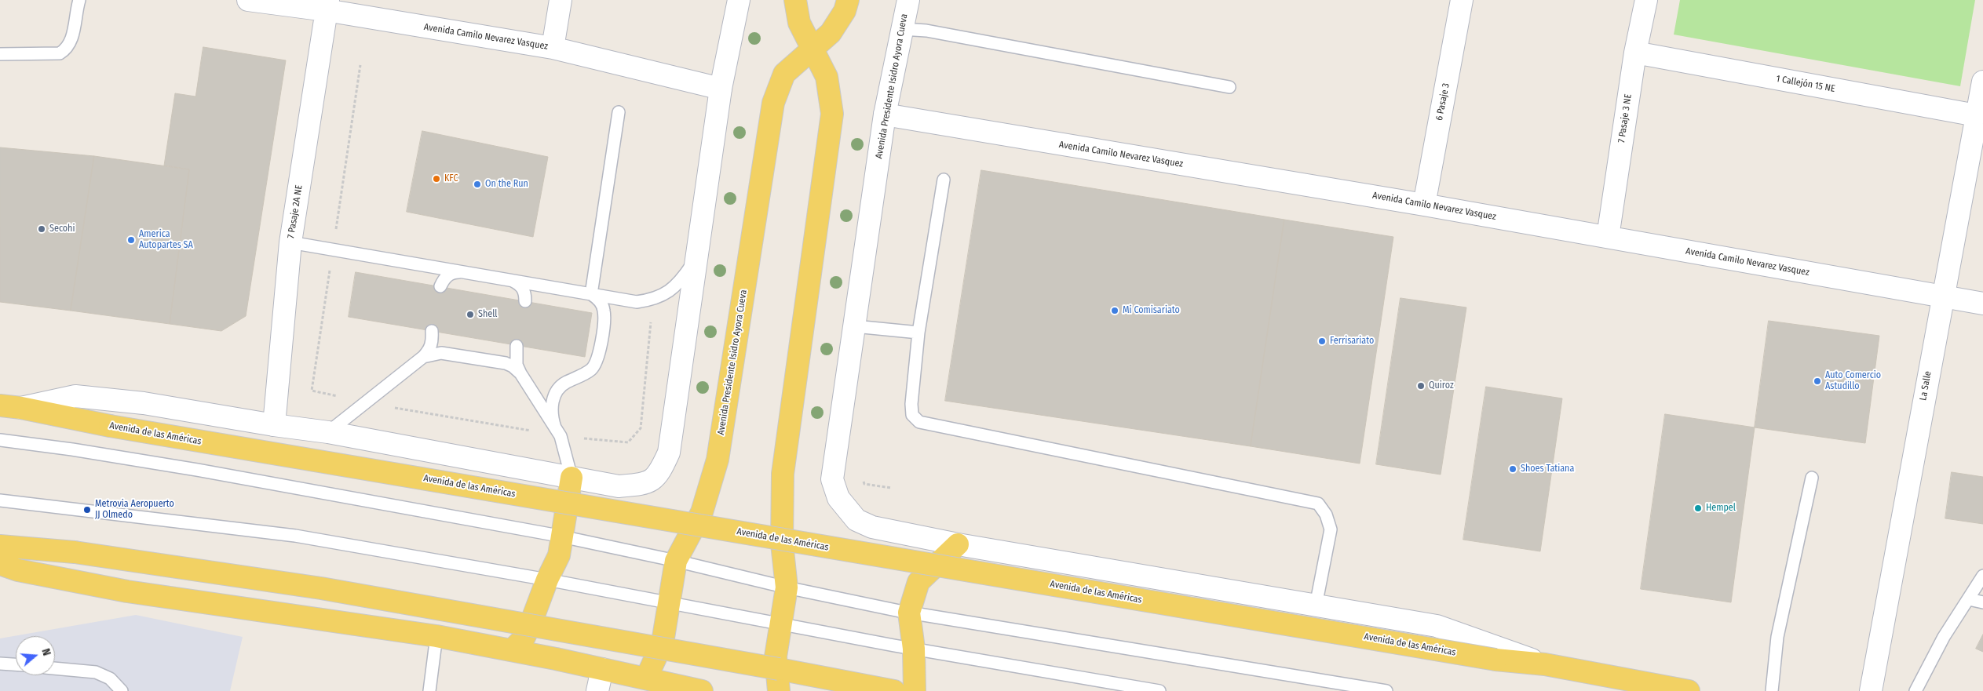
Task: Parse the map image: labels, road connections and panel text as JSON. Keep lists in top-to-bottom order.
{
  "streets": {
    "main road": ["Avenida Presidente Isidro Ayora Cueva", "Avenida de las Américas"],
    "street": [
      "Avenida Camilo Nevarez Vasquez",
      "1 Callejón 15 NE",
      "6 Pasaje 3",
      "7 Pasaje 3 NE",
      "7 Pasaje 2A NE",
      "La Salle"
    ]
  },
  "crossings": [
    ["Avenida Camilo Nevarez Vasquez", "Avenida Presidente Isidro Ayora Cueva"],
    ["Avenida Camilo Nevarez Vasquez", "6 Pasaje 3"],
    ["Avenida Camilo Nevarez Vasquez", "7 Pasaje 3 NE"],
    ["Avenida Camilo Nevarez Vasquez", "7 Pasaje 2A NE"],
    ["Avenida Camilo Nevarez Vasquez", "La Salle"],
    ["1 Callejón 15 NE", "7 Pasaje 3 NE"],
    ["1 Callejón 15 NE", "La Salle"],
    ["Avenida Presidente Isidro Ayora Cueva", "Avenida de las Américas"],
    ["7 Pasaje 2A NE", "Avenida de las Américas"]
  ],
  "places": [
    "KFC",
    "On the Run",
    "Secohi",
    "America Autopartes SA",
    "Mi Comisariato",
    "Shell",
    "Ferrisariato",
    "Auto Comercio Astudillo",
    "Quiroz",
    "Shoes Tatiana",
    "Hempel",
    "Metrovia Aeropuerto JJ Olmedo"
  ],
  "north": "right"
}
